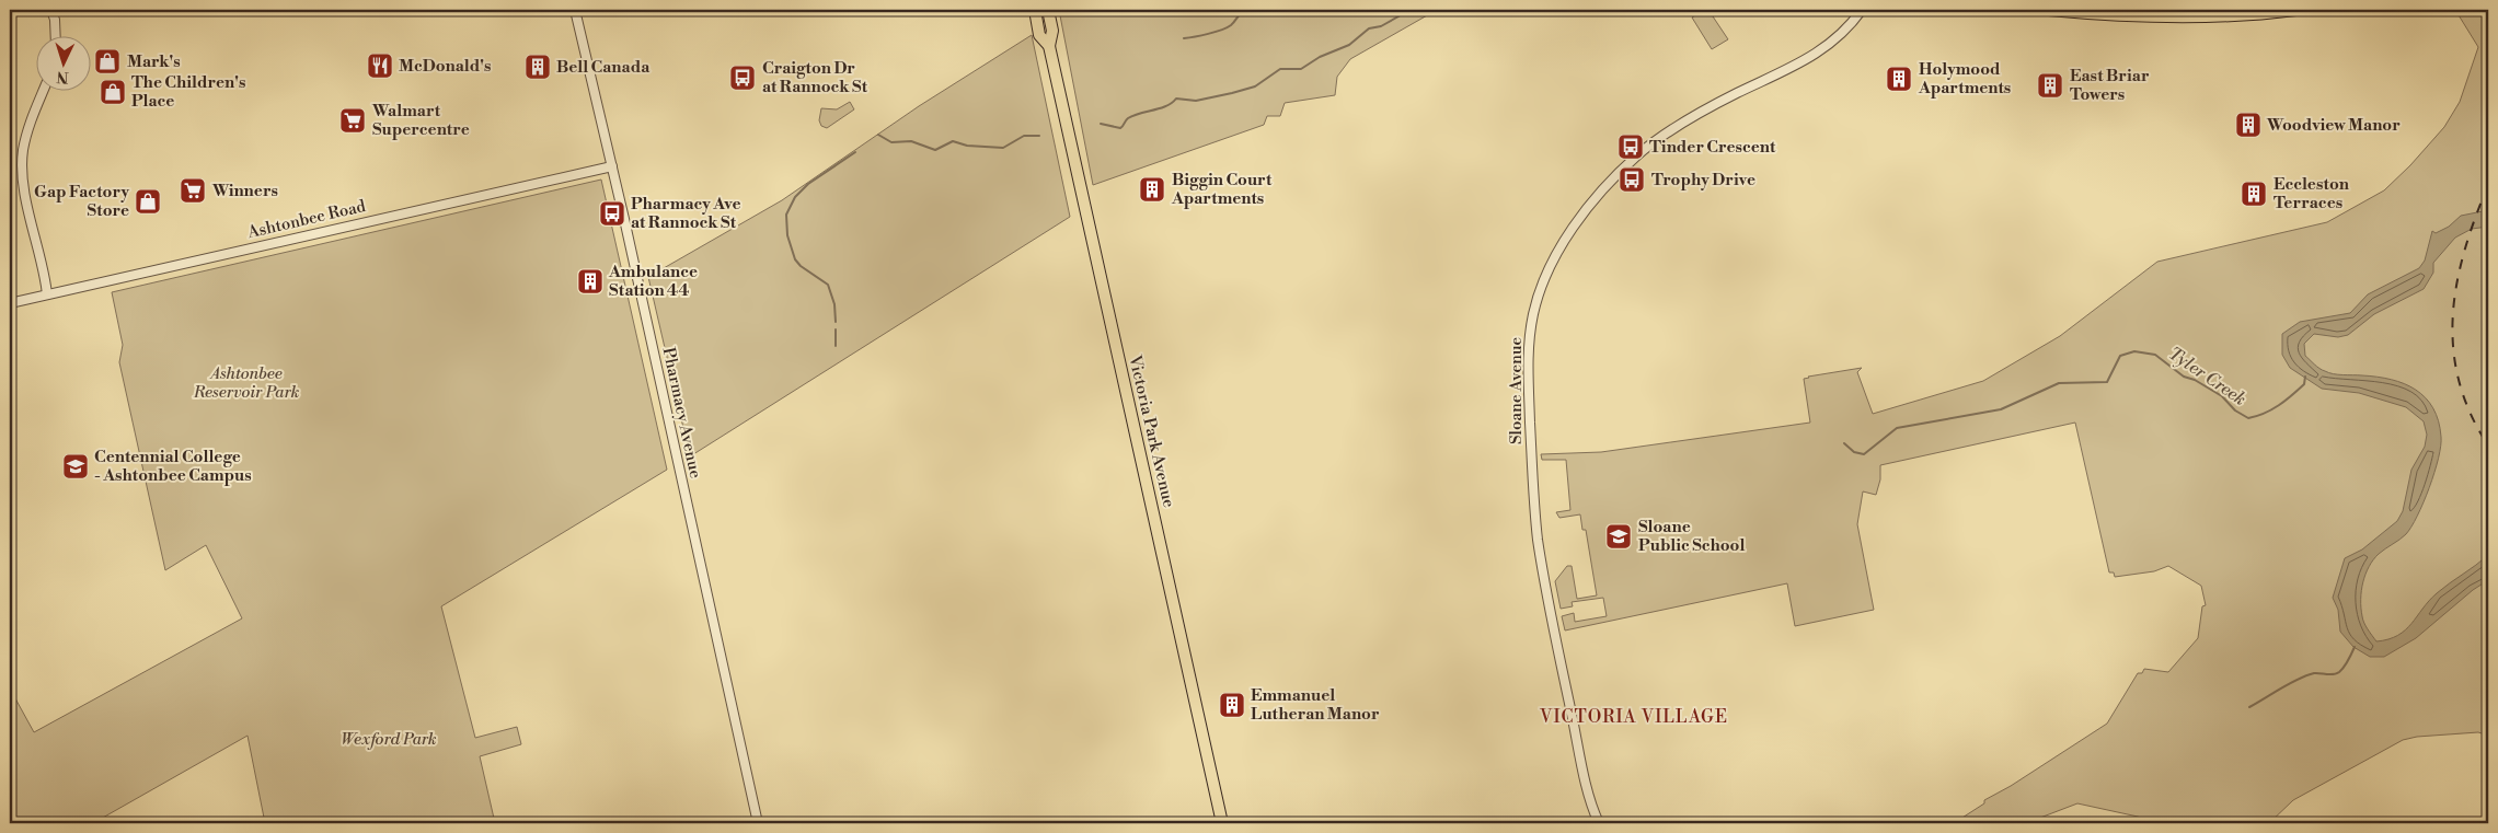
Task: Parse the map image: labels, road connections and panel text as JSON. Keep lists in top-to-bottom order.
{
  "streets": {
    "main road": ["Victoria Park Avenue"],
    "street": ["Ashtonbee Road", "Sloane Avenue", "Pharmacy Avenue"]
  },
  "crossings": [
    ["Ashtonbee Road", "Pharmacy Avenue"]
  ],
  "districts": ["VICTORIA VILLAGE"],
  "water": ["Tyler Creek"],
  "parks": ["Ashtonbee Reservoir Park", "Wexford Park"],
  "places": {
    "shop": ["Mark's", "The Children's Place", "Gap Factory Store"],
    "restaurant": ["McDonald's"],
    "building": [
      "Bell Canada",
      "Holymood Apartments",
      "East Briar Towers",
      "Woodview Manor",
      "Biggin Court Apartments",
      "Eccleston Terraces",
      "Ambulance Station 44",
      "Emmanuel Lutheran Manor"
    ],
    "bus stop": [
      "Craigton Dr at Rannock St",
      "Tinder Crescent",
      "Trophy Drive",
      "Pharmacy Ave at Rannock St"
    ],
    "supermarket": ["Walmart Supercentre", "Winners"],
    "school or university": ["Centennial College - Ashtonbee Campus", "Sloane Public School"]
  },
  "north": "bottom"
}
